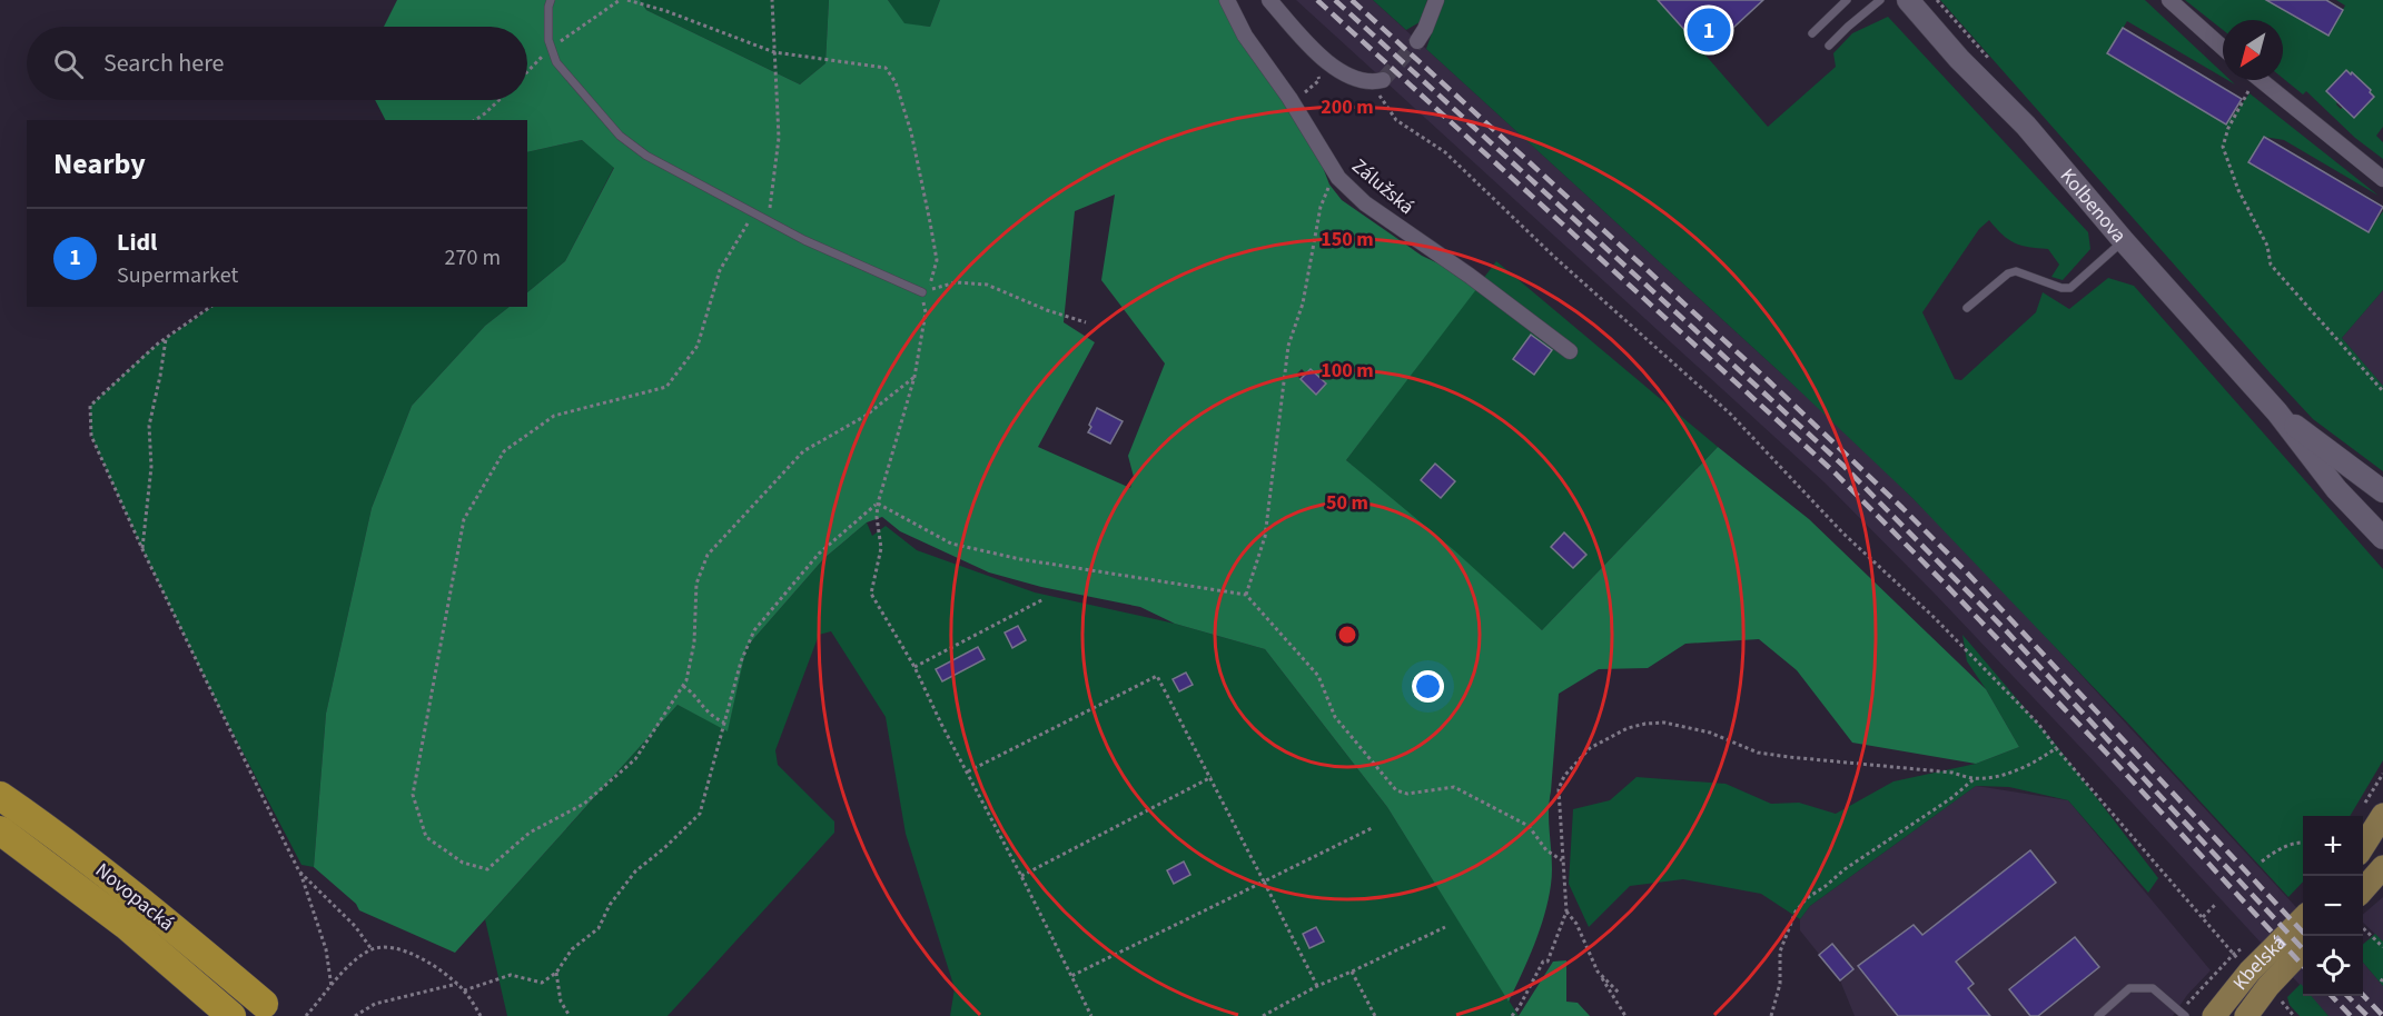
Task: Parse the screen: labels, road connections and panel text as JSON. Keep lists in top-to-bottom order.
{
  "streets": {
    "highway": ["Novopacká"],
    "main road": ["Kolbenova", "Kbelská"],
    "street": ["Zálužská"]
  },
  "north": "bottom left",
  "page": {
    "pins": "1",
    "search": "Search here",
    "heading": "Nearby",
    "list": [
      {
        "mark": "1",
        "name": "Lidl",
        "note": "Supermarket",
        "value": "270 m"
      }
    ],
    "map_buttons": ["+", "−"]
  },
  "rings": [
    "200 m",
    "150 m",
    "100 m",
    "50 m"
  ]
}
